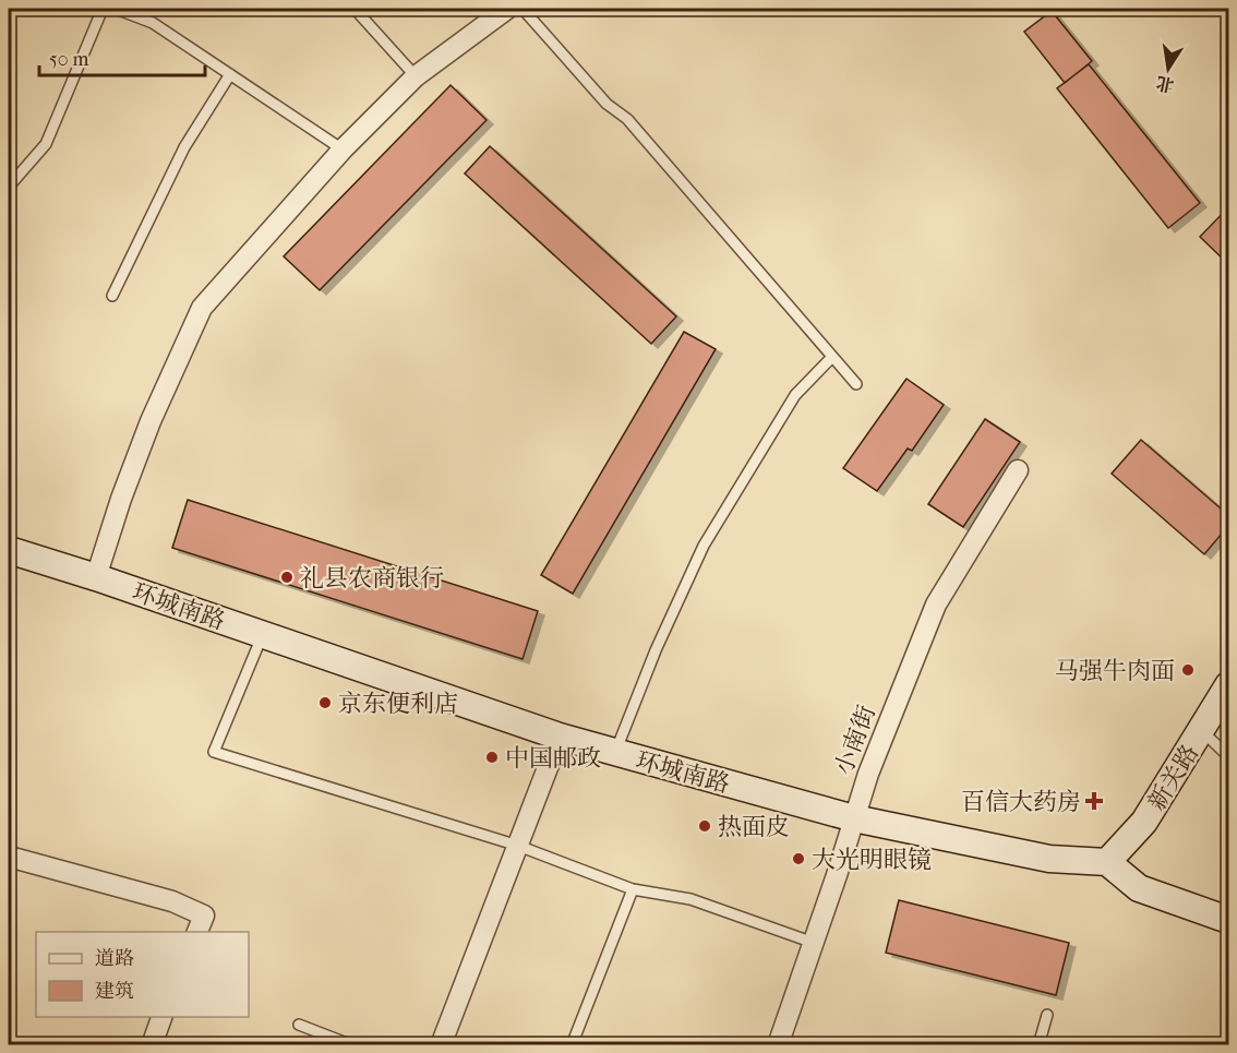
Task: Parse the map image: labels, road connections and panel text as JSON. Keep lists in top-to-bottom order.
{
  "streets": {
    "main road": ["环城南路", "新关路"],
    "street": ["小南街"]
  },
  "crossings": [
    ["环城南路", "小南街"],
    ["环城南路", "新关路"]
  ],
  "places": {
    "other": [
      "礼县农商银行",
      "马强牛肉面",
      "京东便利店",
      "中国邮政",
      "热面皮",
      "大光明眼镜"
    ],
    "health": ["百信大药房"]
  },
  "legend": ["道路", "建筑"],
  "scale_bar": "50 m",
  "north": "bottom"
}
